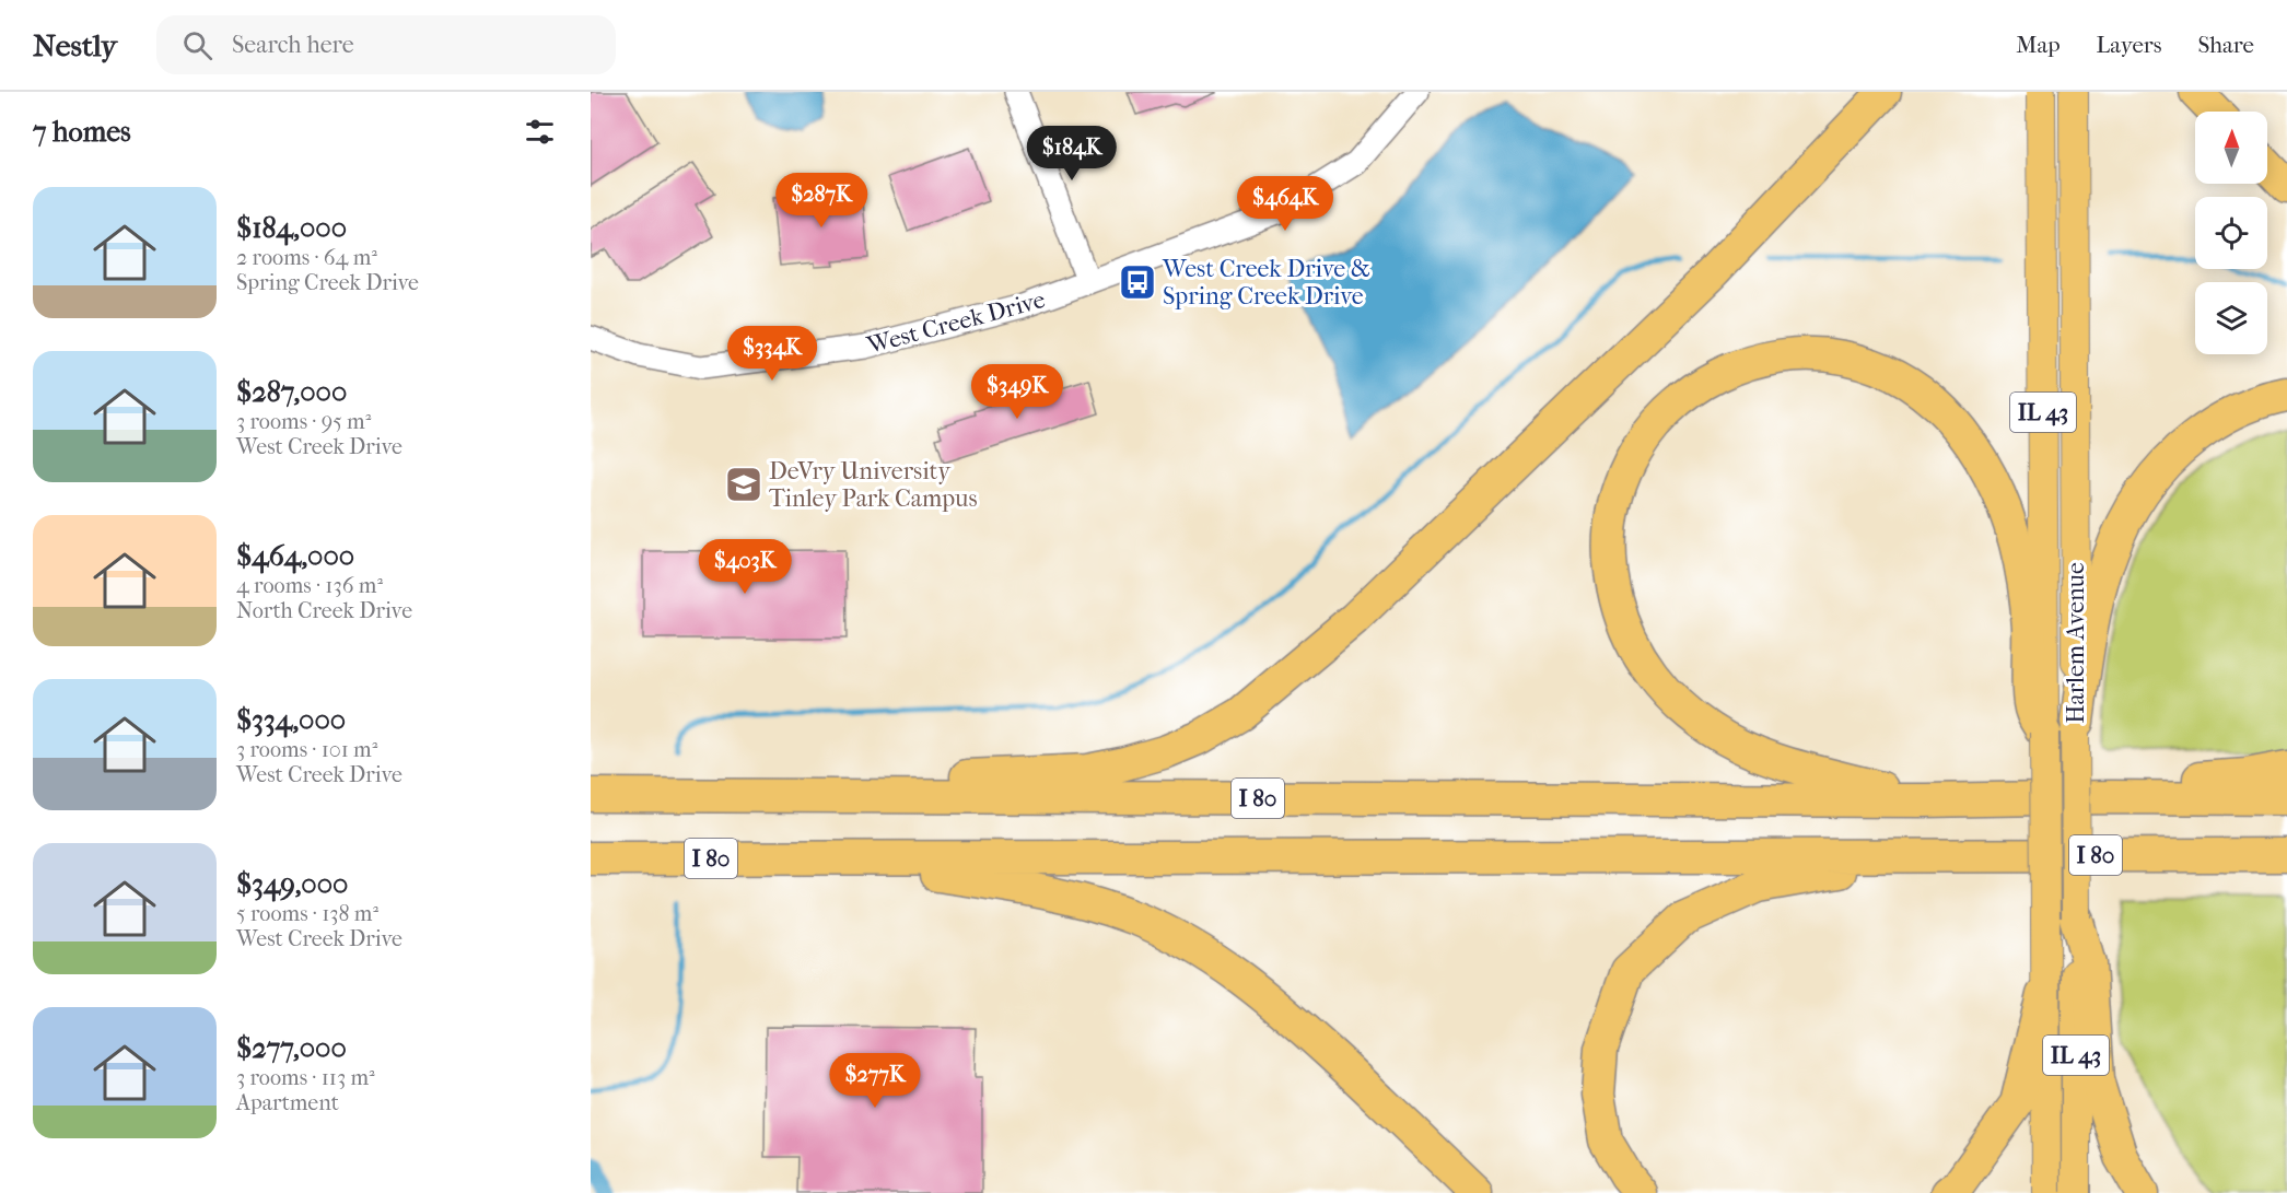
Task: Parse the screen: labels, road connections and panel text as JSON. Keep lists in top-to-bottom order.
{
  "streets": {
    "highway": ["I 80"],
    "main road": ["IL 43", "Harlem Avenue"],
    "street": ["West Creek Drive"]
  },
  "places": {
    "bus stop": ["West Creek Drive & Spring Creek Drive"],
    "school or university": ["DeVry University Tinley Park Campus"]
  },
  "north": "top",
  "page": {
    "header": "Nestly",
    "search": "Search here",
    "nav": ["Map", "Layers", "Share"],
    "heading": "7 homes",
    "price": [
      "$184K",
      "$287K",
      "$464K",
      "$334K",
      "$349K",
      "$403K",
      "$277K"
    ],
    "list": [
      {
        "name": "$184,000",
        "note": "2 rooms · 64 m² · Spring Creek Drive"
      },
      {
        "name": "$287,000",
        "note": "3 rooms · 95 m² · West Creek Drive"
      },
      {
        "name": "$464,000",
        "note": "4 rooms · 136 m² · North Creek Drive"
      },
      {
        "name": "$334,000",
        "note": "3 rooms · 101 m² · West Creek Drive"
      },
      {
        "name": "$349,000",
        "note": "5 rooms · 138 m² · West Creek Drive"
      },
      {
        "name": "$277,000",
        "note": "3 rooms · 113 m² · Apartment"
      }
    ]
  }
}
